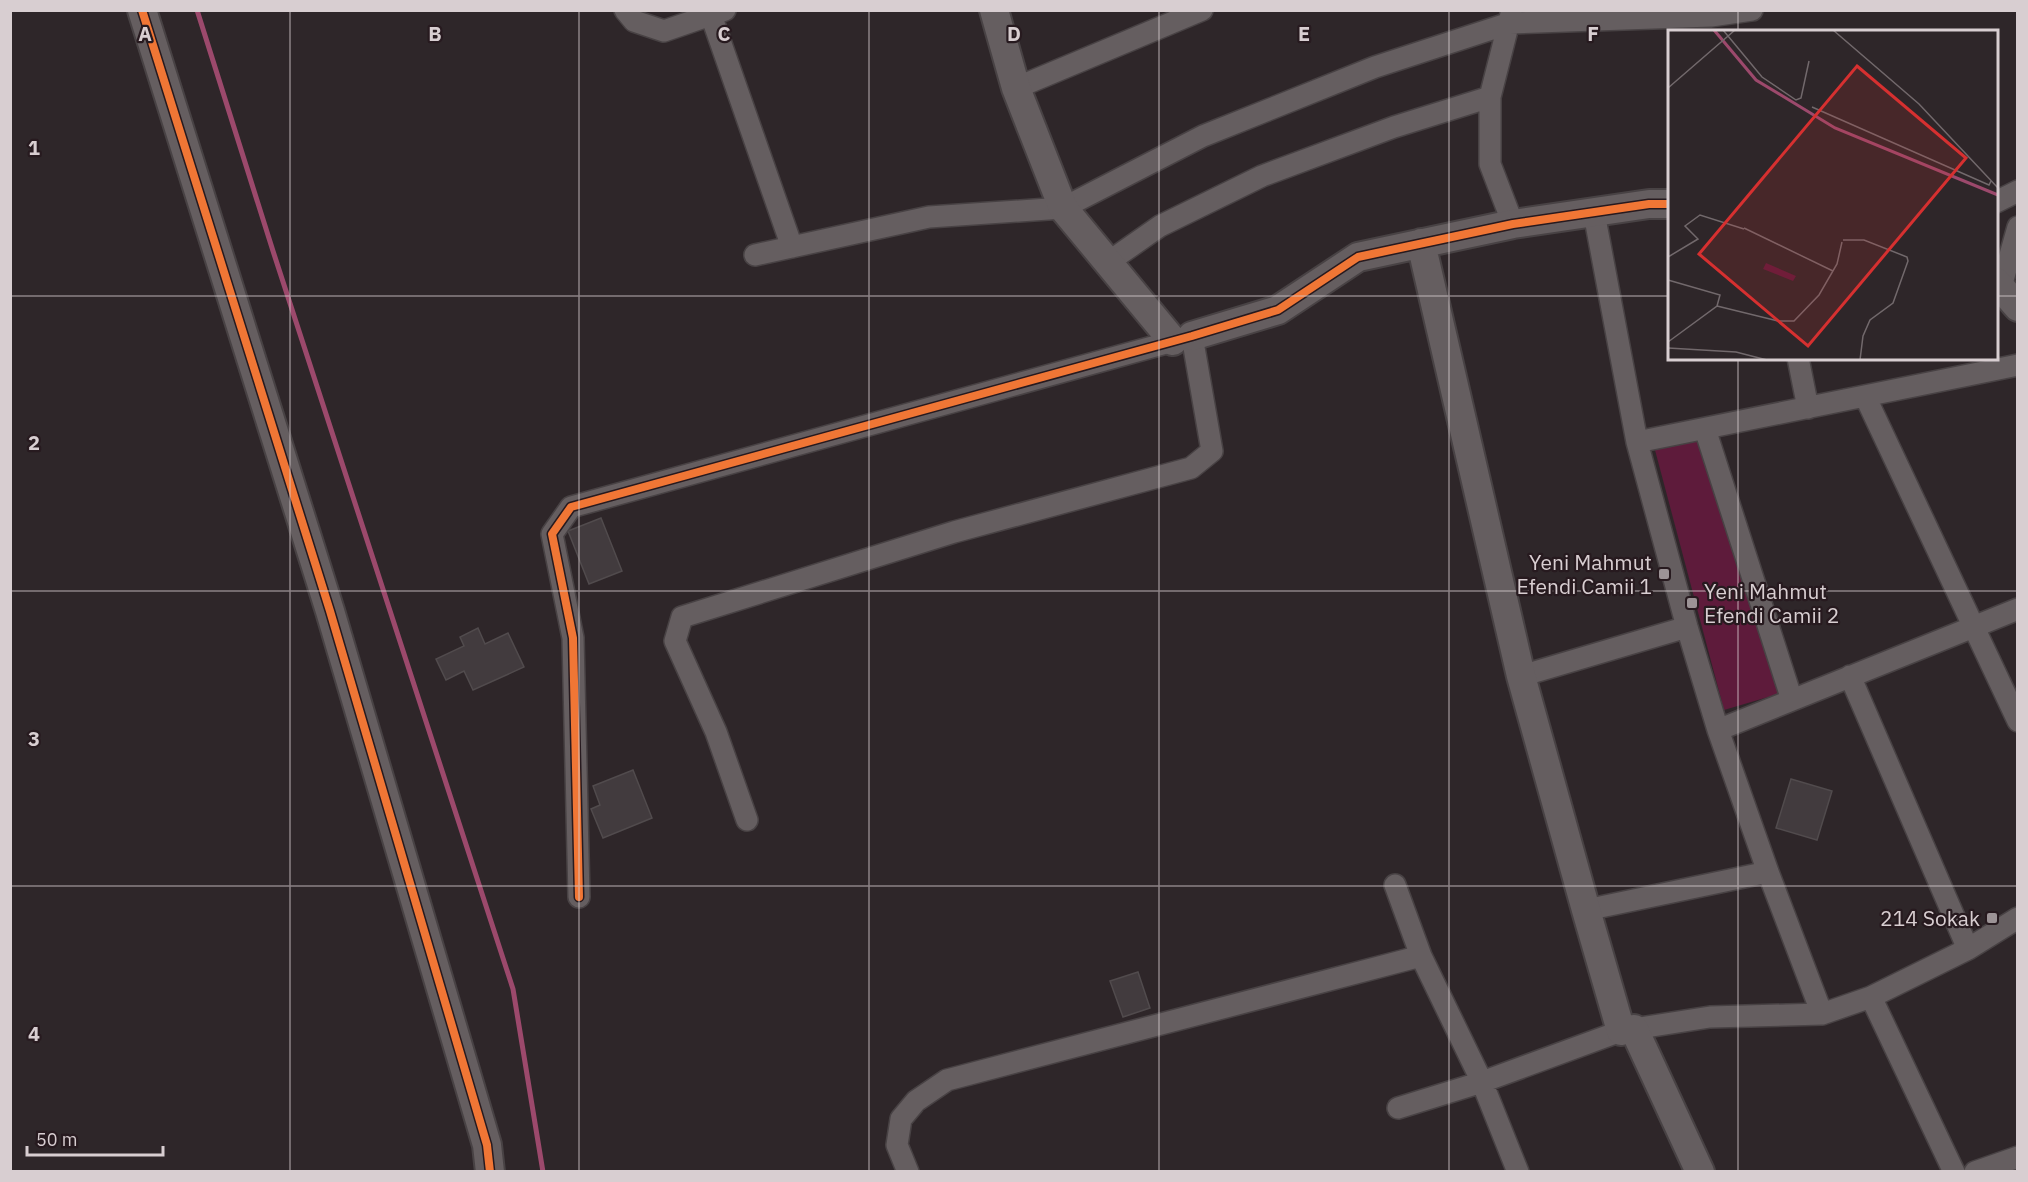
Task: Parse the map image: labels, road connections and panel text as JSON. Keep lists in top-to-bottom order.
{
  "places": {
    "transit": ["Yeni Mahmut Efendi Camii 1", "Yeni Mahmut Efendi Camii 2", "214 Sokak"]
  },
  "scale_bar": "50 m",
  "grid": {
    "columns": [
      "A",
      "B",
      "C",
      "D",
      "E",
      "F"
    ],
    "rows": [
      "1",
      "2",
      "3",
      "4"
    ]
  }
}
